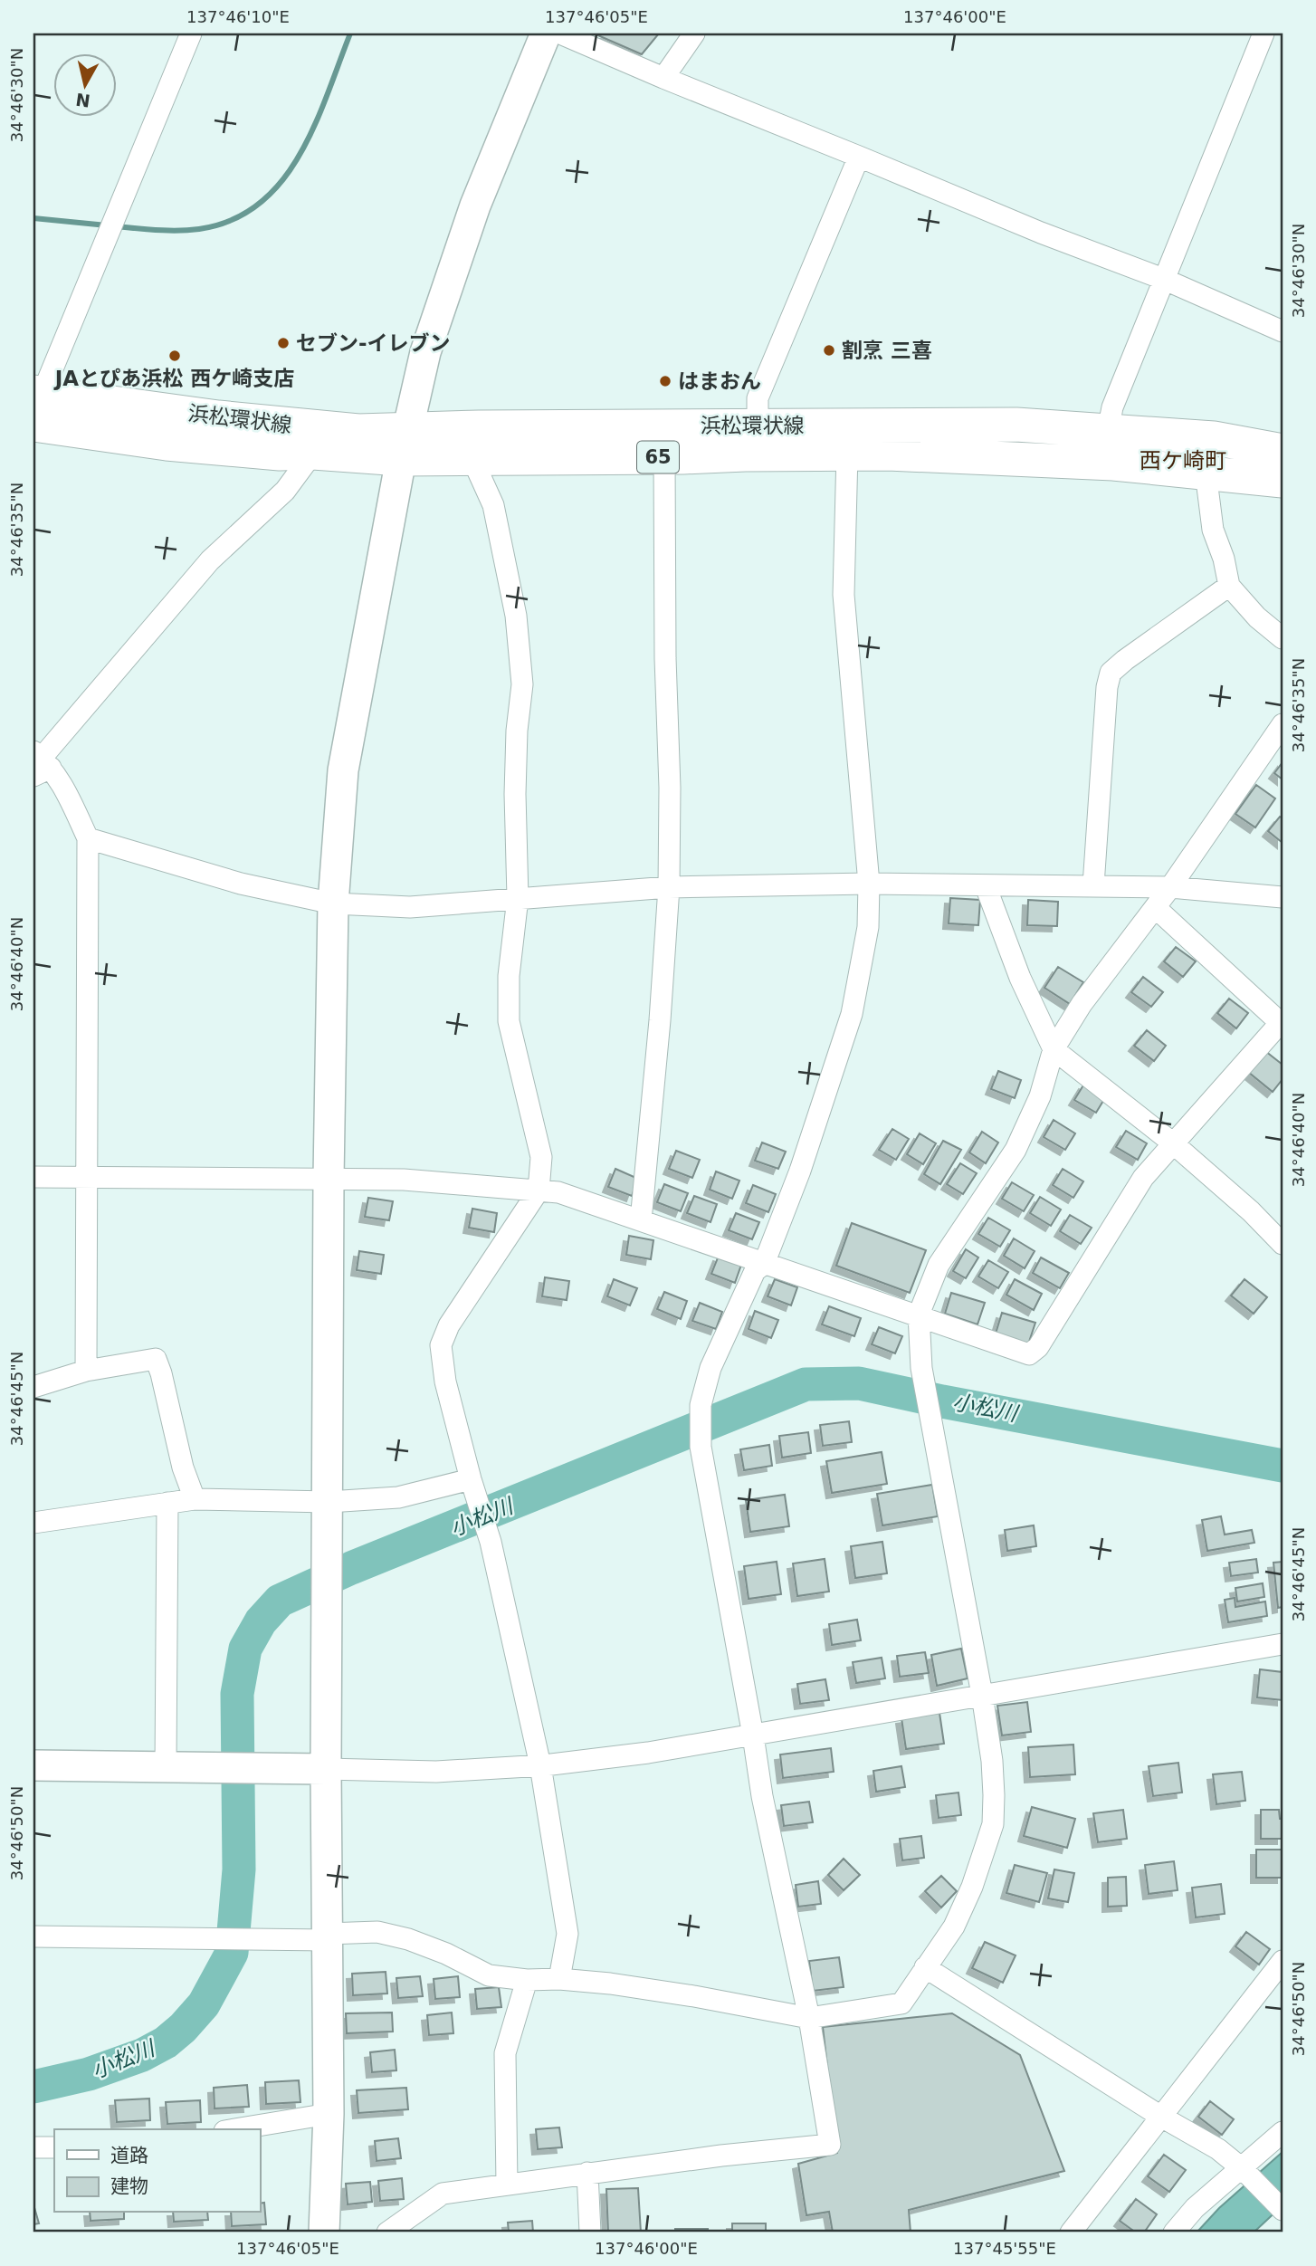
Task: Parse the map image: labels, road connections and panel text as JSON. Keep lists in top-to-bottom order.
{
  "streets": {
    "main road": ["浜松環状線", "65"]
  },
  "districts": ["西ケ崎町"],
  "water": ["小松川"],
  "places": [
    "セブン-イレブン",
    "割烹 三喜",
    "JAとぴあ浜松 西ケ崎支店",
    "はまおん"
  ],
  "legend": ["道路", "建物"],
  "north": "bottom",
  "coordinates": [
    "137°46'10\"E",
    "137°46'05\"E",
    "137°46'00\"E",
    "34°46'30\"N",
    "34°46'35\"N",
    "34°46'40\"N",
    "34°46'45\"N",
    "34°46'50\"N",
    "137°45'55\"E"
  ]
}
